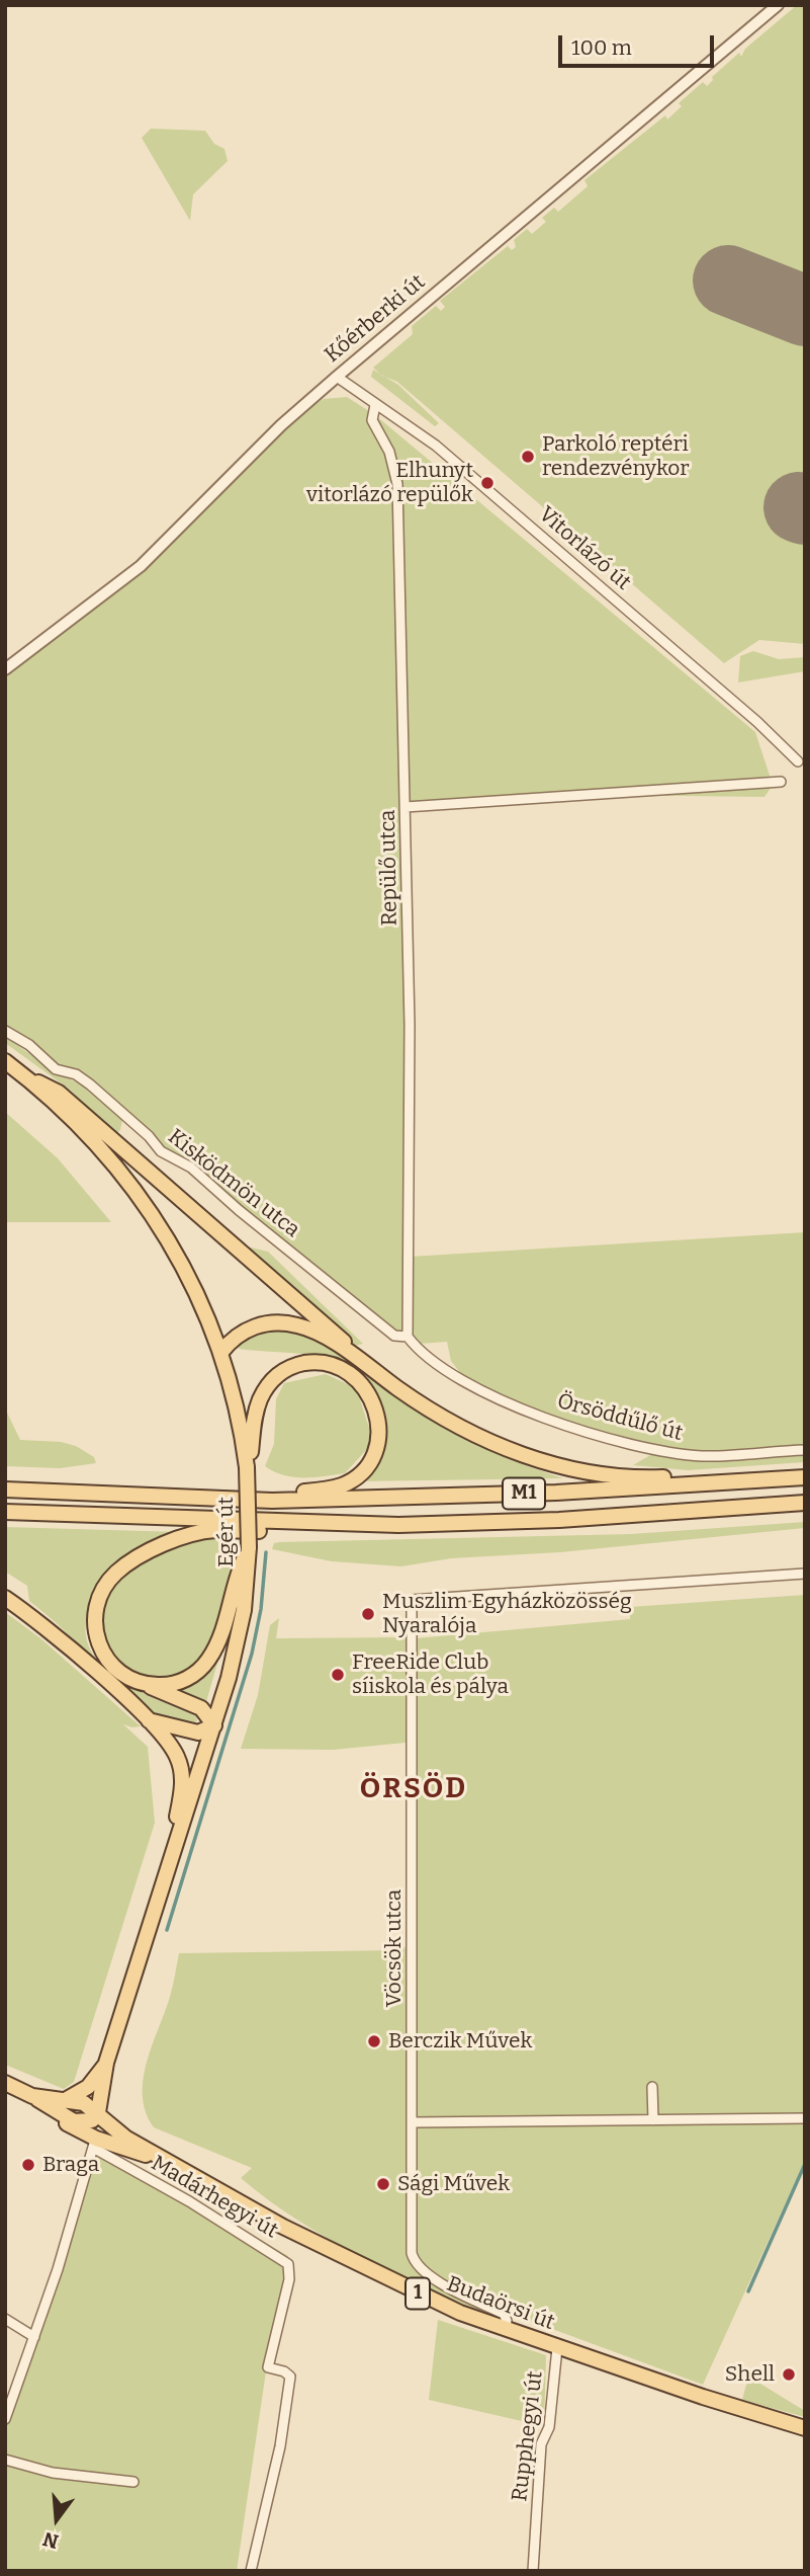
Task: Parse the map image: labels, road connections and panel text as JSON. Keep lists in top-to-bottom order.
{
  "streets": {
    "main road": [
      "M1",
      "Egér út",
      "1",
      "Budaörsi út"
    ],
    "street": [
      "Kőérberki út",
      "Vitorlázó út",
      "Repülő utca",
      "Kisködmön utca",
      "Örsöddűlő út",
      "Vöcsök utca",
      "Madárhegyi út",
      "Rupphegyi út"
    ]
  },
  "crossings": [
    ["Kőérberki út", "Vitorlázó út"],
    ["Vitorlázó út", "Repülő utca"],
    ["Repülő utca", "Kisködmön utca"],
    ["Repülő utca", "Örsöddűlő út"],
    ["Kisködmön utca", "Örsöddűlő út"],
    ["Egér út", "Budaörsi út"],
    ["Vöcsök utca", "Budaörsi út"],
    ["Madárhegyi út", "Budaörsi út"],
    ["Budaörsi út", "Rupphegyi út"]
  ],
  "districts": ["ÖRSÖD"],
  "places": [
    "Parkoló reptéri rendezvénykor",
    "Elhunyt vitorlázó repülők",
    "Muszlim Egyházközösség Nyaralója",
    "FreeRide Club síiskola és pálya",
    "Berczik Művek",
    "Braga",
    "Sági Művek",
    "Shell"
  ],
  "scale_bar": "100 m",
  "north": "bottom"
}
